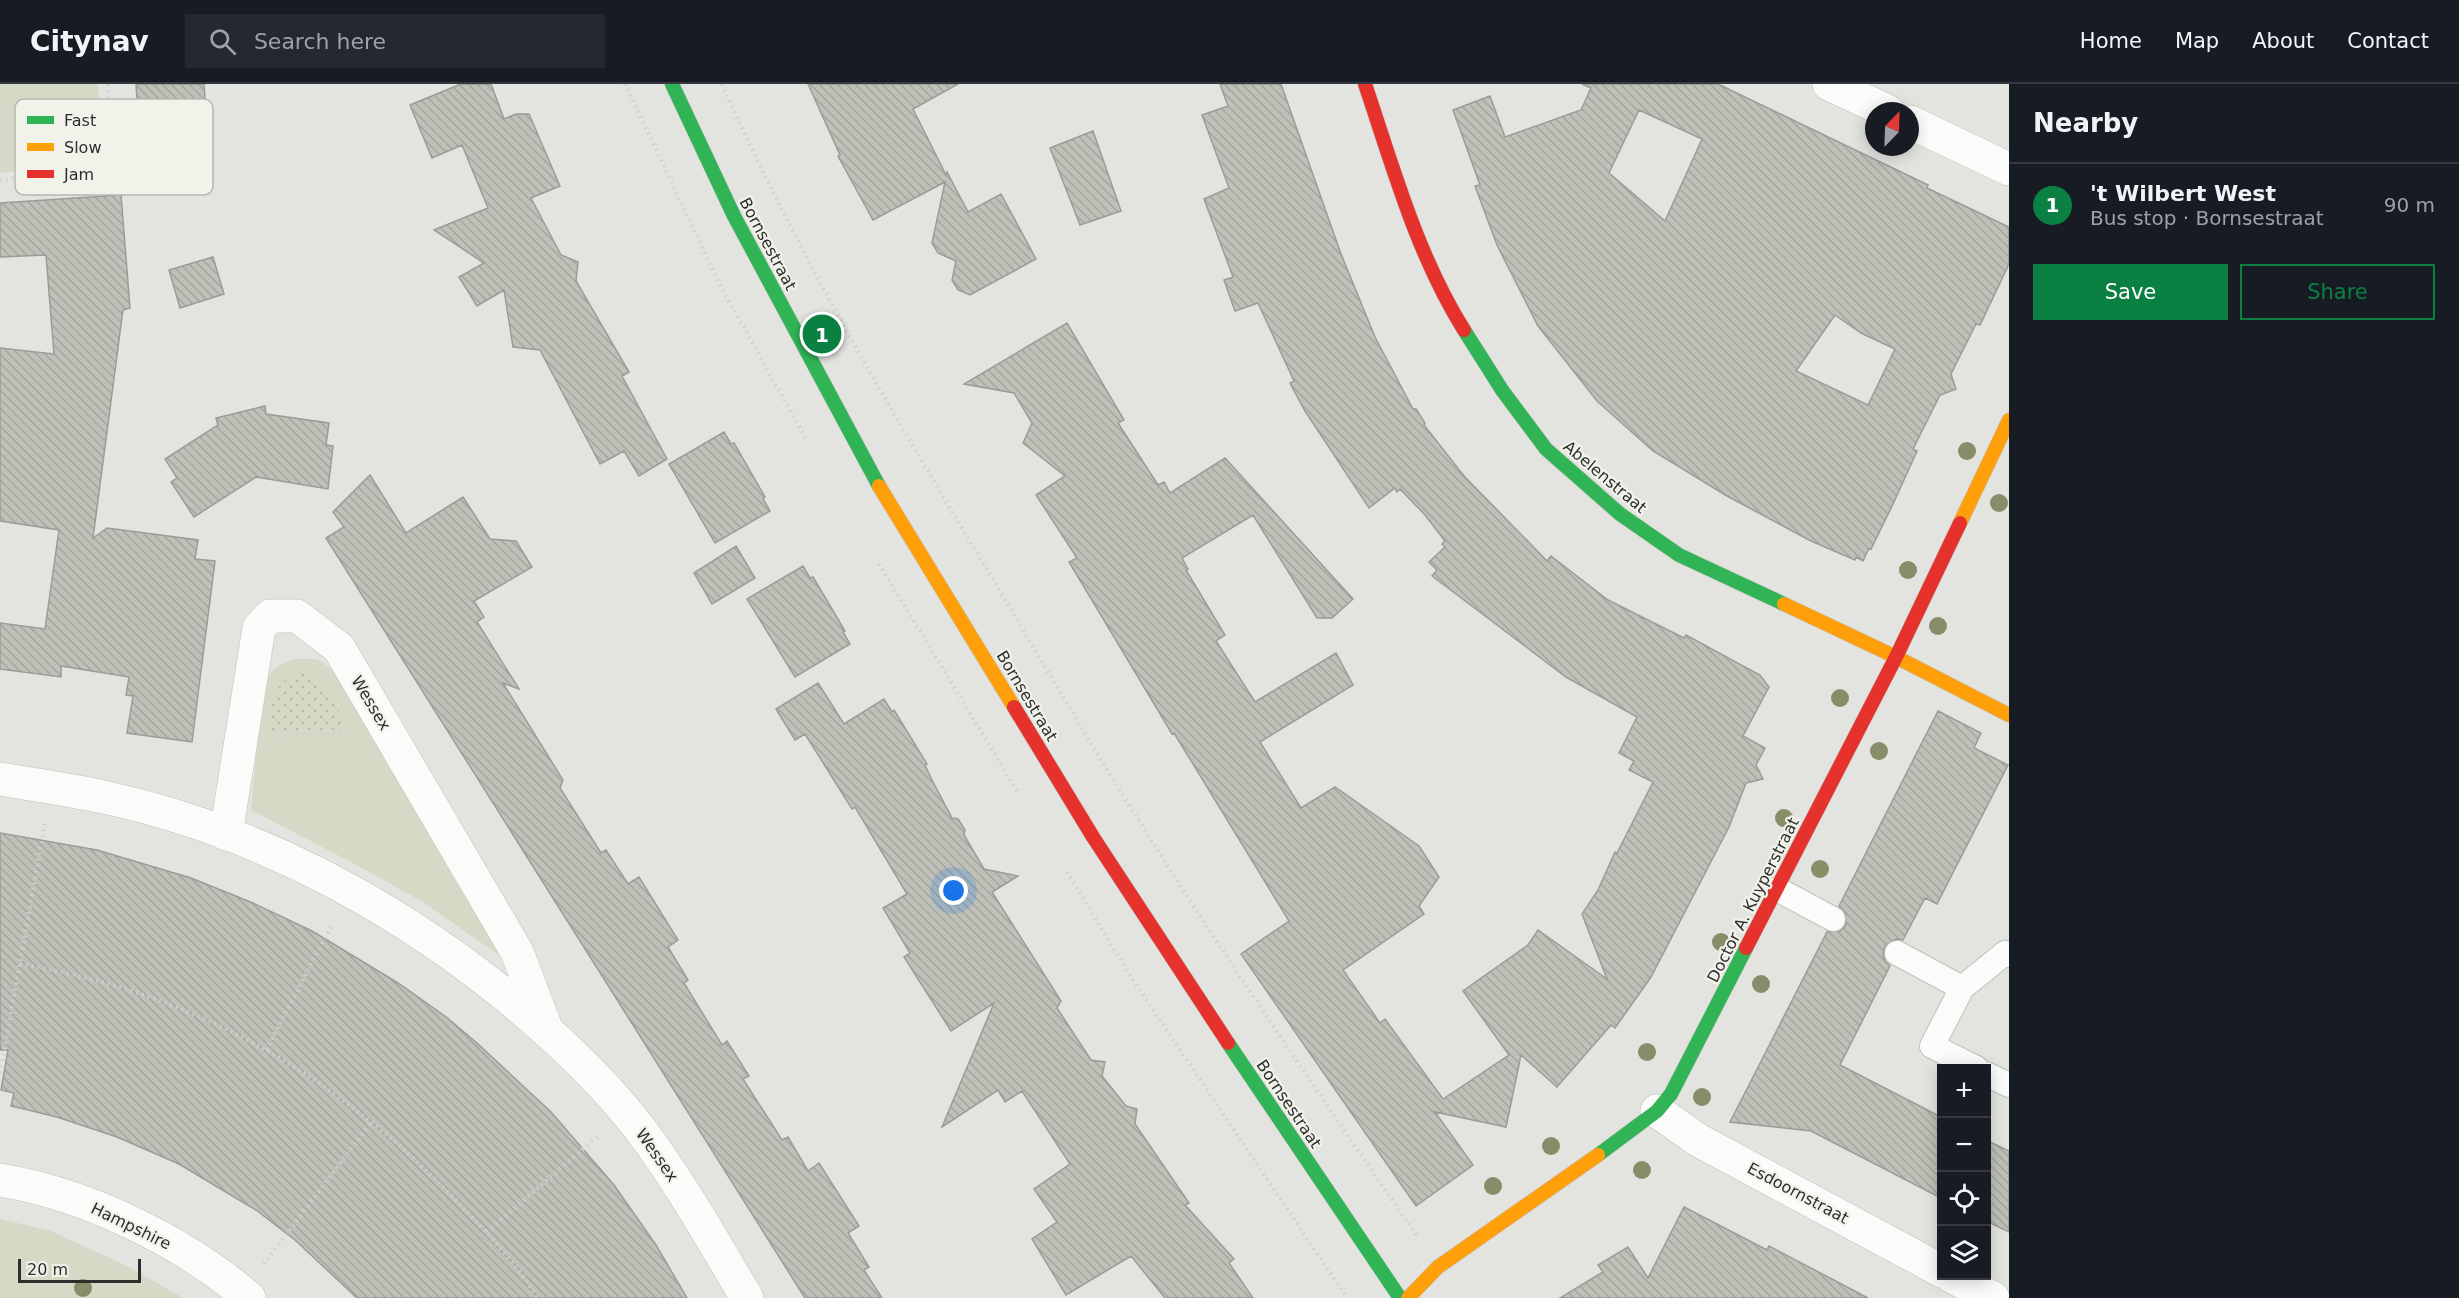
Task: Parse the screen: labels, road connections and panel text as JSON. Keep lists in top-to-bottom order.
{
  "streets": {
    "street": [
      "Bornsestraat",
      "Abelenstraat",
      "Wessex",
      "Doctor A. Kuyperstraat",
      "Esdoornstraat",
      "Hampshire"
    ]
  },
  "crossings": [
    ["Abelenstraat", "Doctor A. Kuyperstraat"],
    ["Doctor A. Kuyperstraat", "Esdoornstraat"]
  ],
  "legend": ["Fast", "Slow", "Jam"],
  "scale_bar": "20 m",
  "north": "top right",
  "page": {
    "header": "Citynav",
    "search": "Search here",
    "nav": [
      "Home",
      "Map",
      "About",
      "Contact"
    ],
    "heading": "Nearby",
    "list": [
      {
        "mark": "1",
        "name": "'t Wilbert West",
        "note": "Bus stop · Bornsestraat",
        "value": "90 m"
      }
    ],
    "buttons": ["Save", "Share"],
    "pins": "1",
    "map_buttons": ["+", "−"],
    "scale": "20 m"
  }
}
